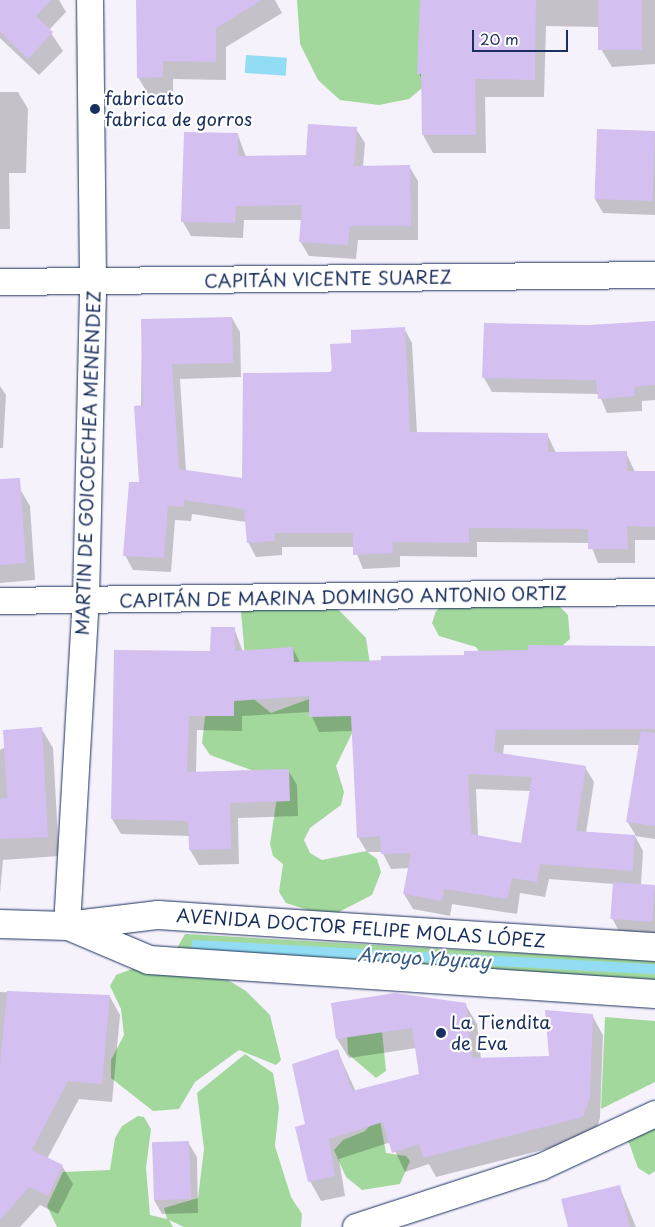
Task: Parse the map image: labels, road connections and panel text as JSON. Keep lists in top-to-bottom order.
{
  "streets": {
    "main road": ["AVENIDA DOCTOR FELIPE MOLAS LÓPEZ"],
    "street": ["CAPITÁN VICENTE SUAREZ", "MARTIN DE GOICOECHEA MENENDEZ", "CAPITÁN DE MARINA DOMINGO ANTONIO ORTIZ"]
  },
  "crossings": [
    ["CAPITÁN VICENTE SUAREZ", "MARTIN DE GOICOECHEA MENENDEZ"],
    ["MARTIN DE GOICOECHEA MENENDEZ", "CAPITÁN DE MARINA DOMINGO ANTONIO ORTIZ"],
    ["MARTIN DE GOICOECHEA MENENDEZ", "AVENIDA DOCTOR FELIPE MOLAS LÓPEZ"]
  ],
  "water": ["Arroyo Ybyray"],
  "places": ["fabricato fabrica de gorros", "La Tiendita de Eva"],
  "scale_bar": "20 m"
}
